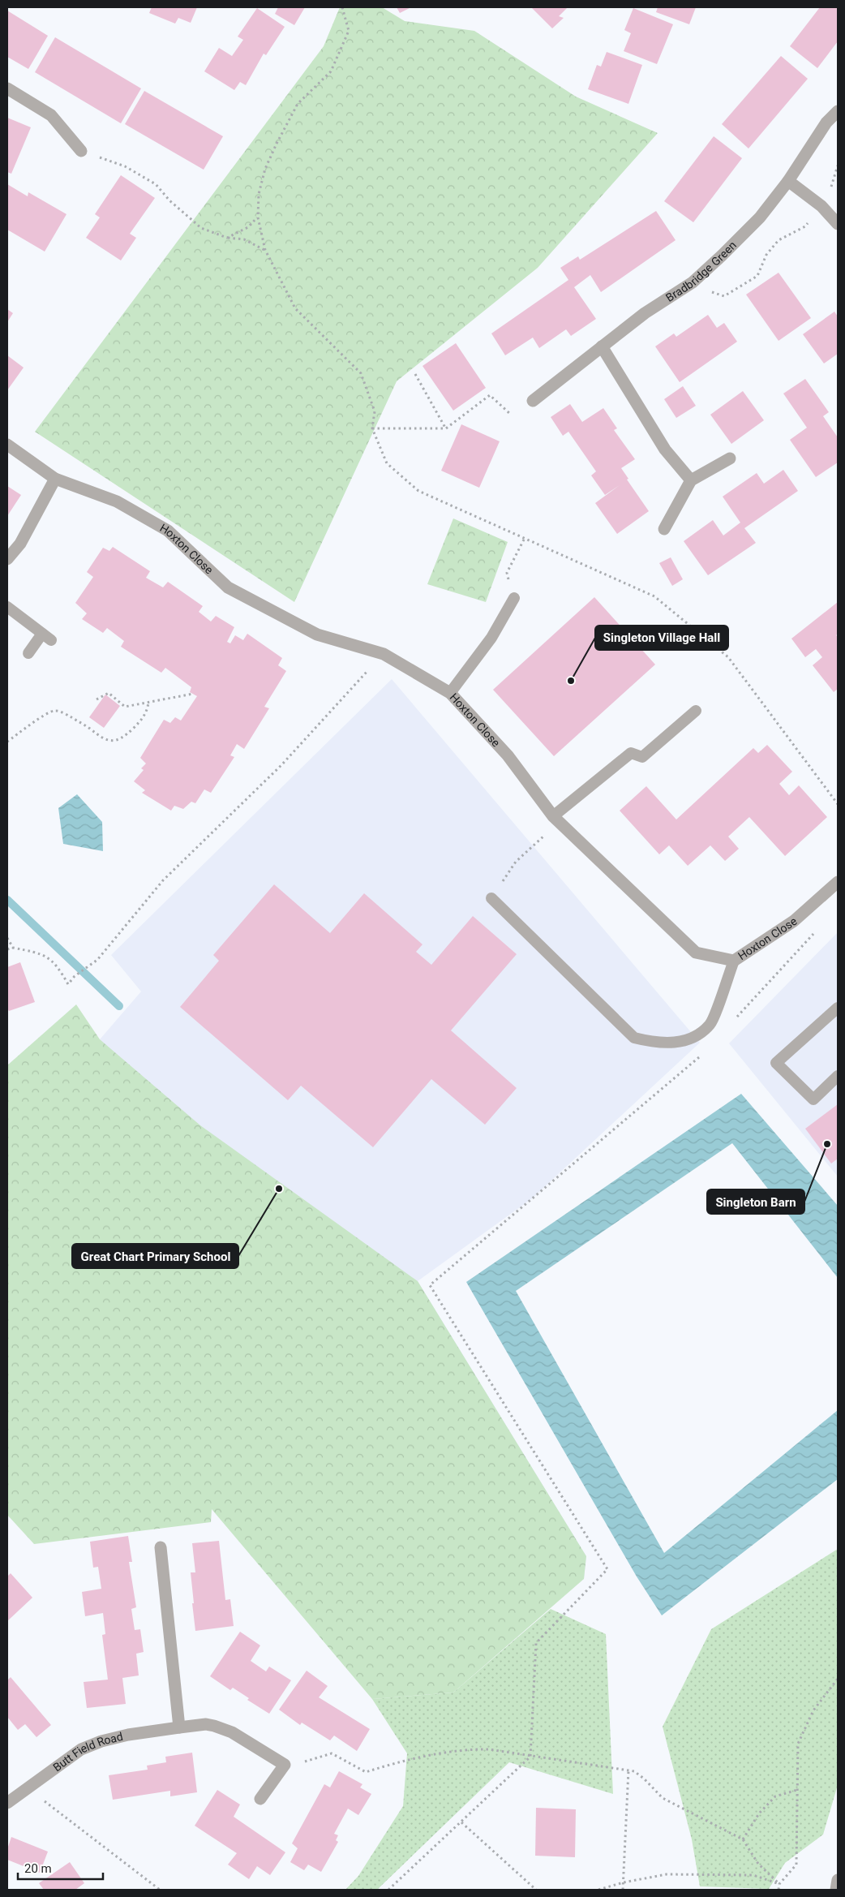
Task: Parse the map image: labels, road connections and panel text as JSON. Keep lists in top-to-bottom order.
{
  "streets": {
    "street": ["Bradbridge Green", "Hoxton Close", "Butt Field Road"]
  },
  "places": ["Singleton Village Hall", "Singleton Barn", "Great Chart Primary School"],
  "scale_bar": "20 m"
}
